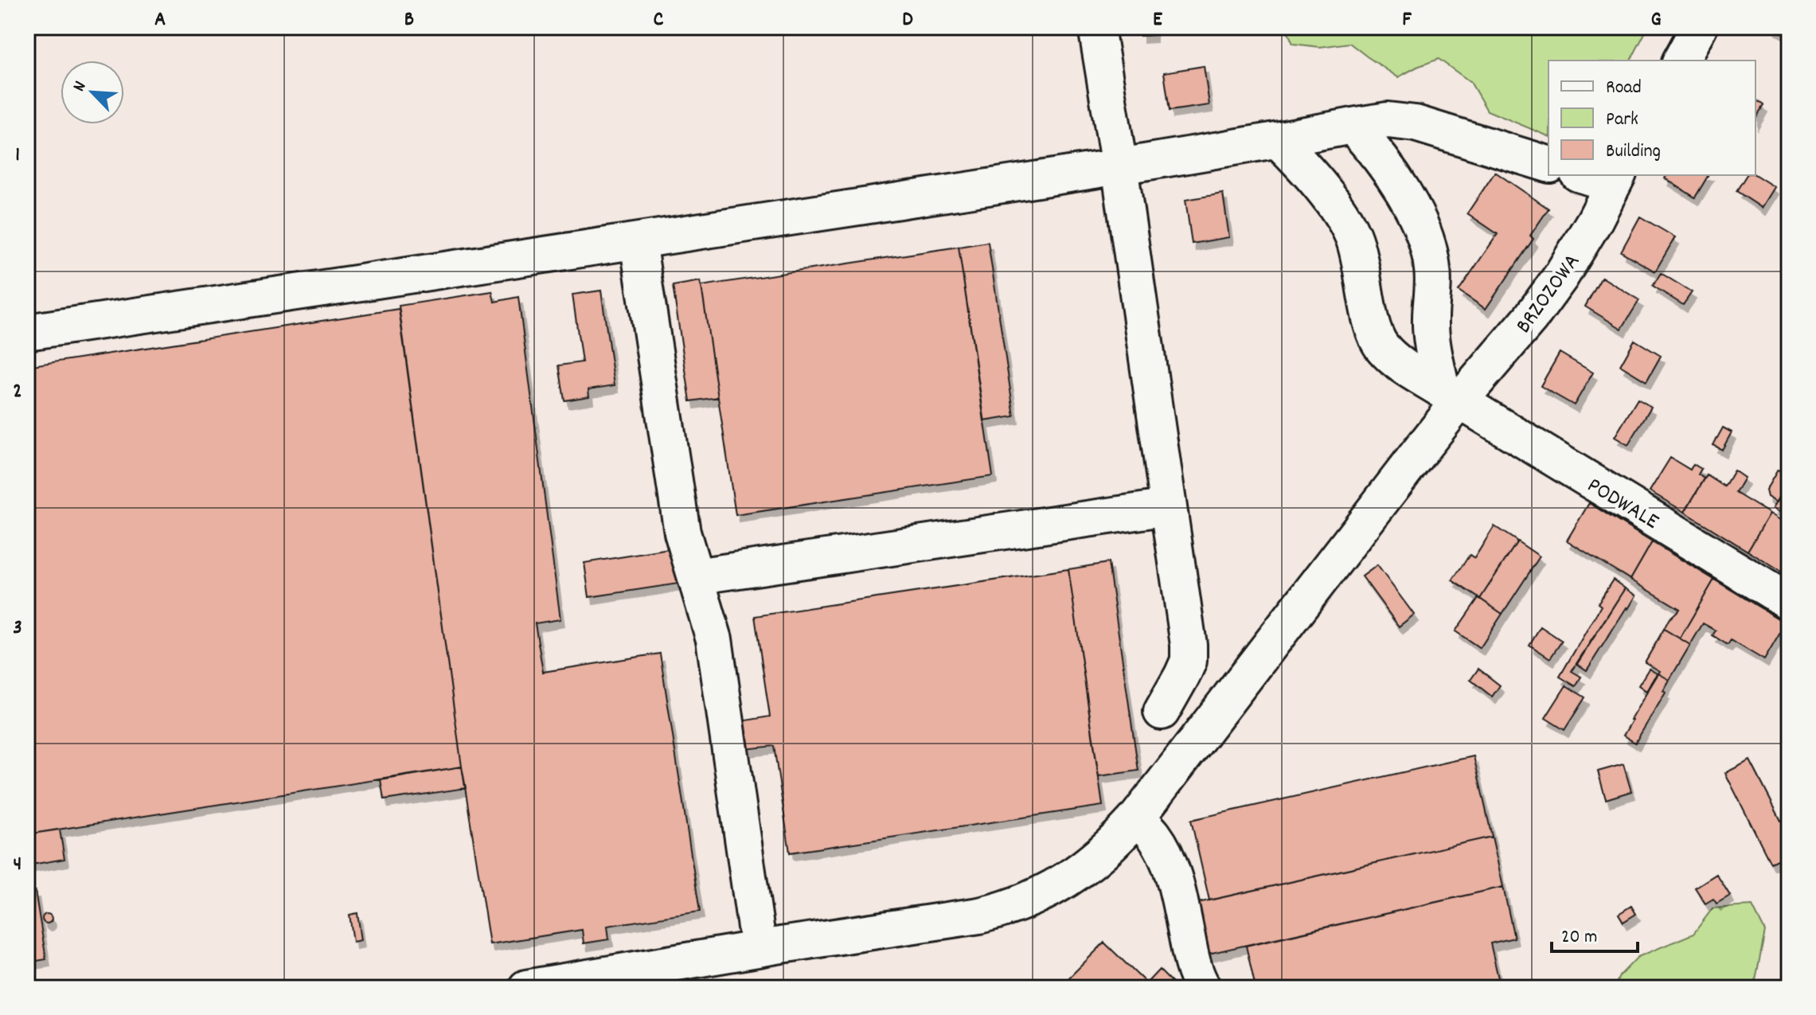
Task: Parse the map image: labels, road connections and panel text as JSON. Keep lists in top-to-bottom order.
{
  "streets": {
    "street": ["BRZOZOWA", "PODWALE"]
  },
  "crossings": [
    ["BRZOZOWA", "PODWALE"]
  ],
  "legend": ["Road", "Park", "Building"],
  "scale_bar": "20 m",
  "north": "top left",
  "grid": {
    "columns": [
      "A",
      "B",
      "C",
      "D",
      "E",
      "F",
      "G"
    ],
    "rows": [
      "1",
      "2",
      "3",
      "4"
    ]
  }
}
